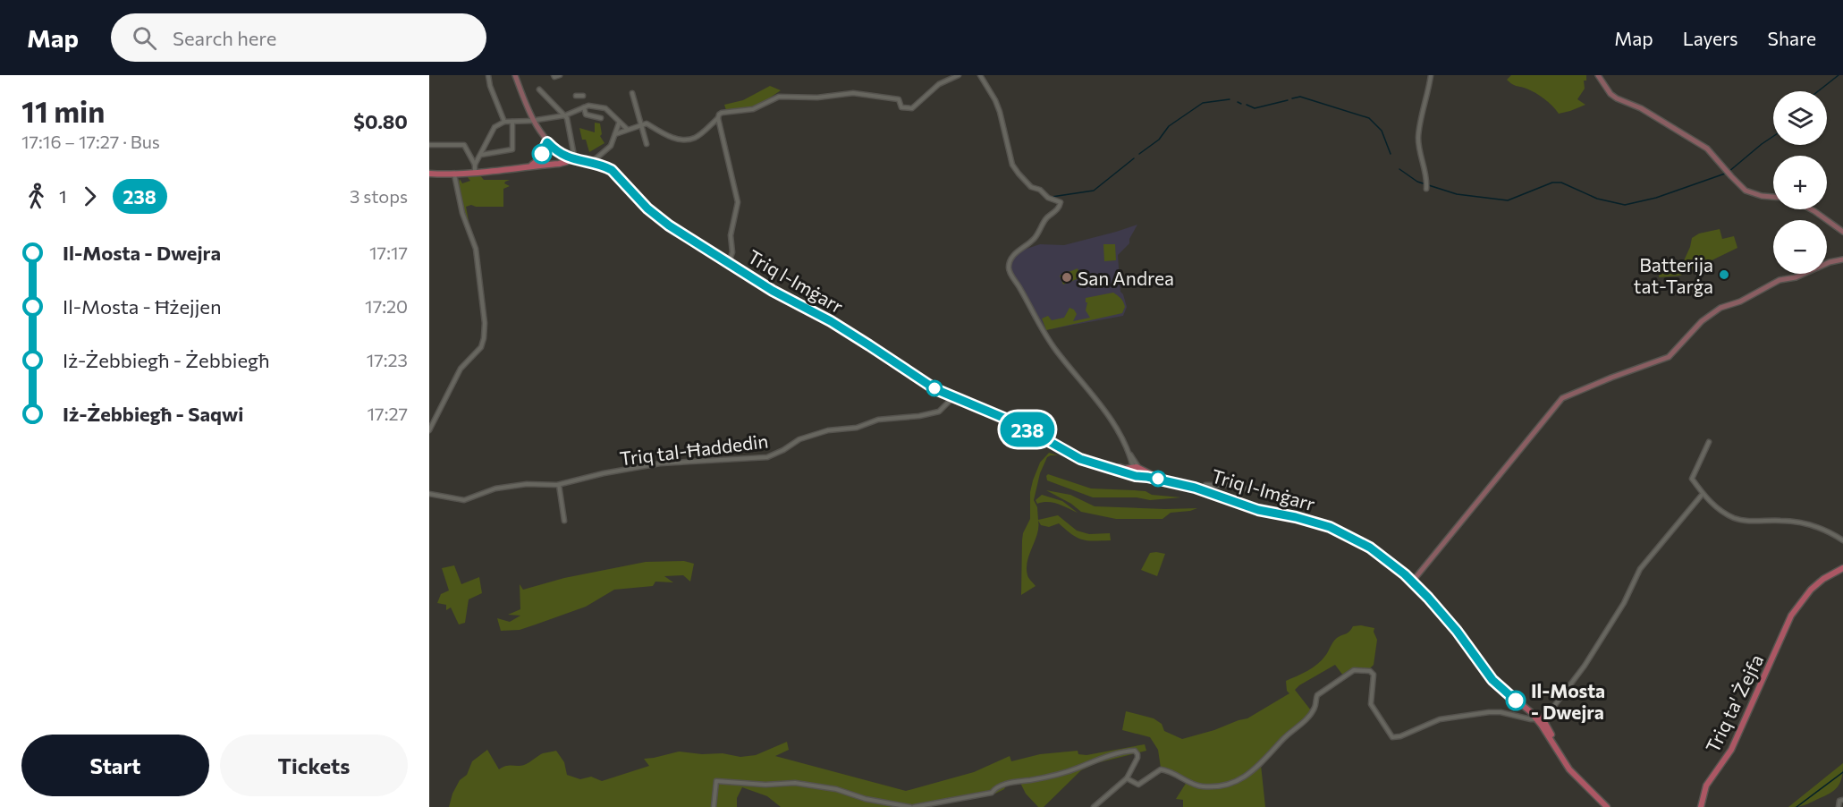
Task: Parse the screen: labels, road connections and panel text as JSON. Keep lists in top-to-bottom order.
{
  "streets": {
    "main road": ["Triq l-Imġarr", "Triq ta' Żejfa"],
    "street": ["Triq tal-Ħaddedin"]
  },
  "crossings": [
    ["Triq l-Imġarr", "Triq tal-Ħaddedin"]
  ],
  "places": ["Batterija tat-Tarġa", "San Andrea", "Il-Mosta - Dwejra"],
  "lines": ["bus line 238"],
  "page": {
    "header": "Map",
    "search": "Search here",
    "nav": ["Map", "Layers", "Share"],
    "heading": ["11 min", "17:16 – 17:27 · Bus", "$0.80"],
    "on_map": "238",
    "map_buttons": ["+", "−"],
    "legs": ["1", "238", "3 stops"],
    "list": [
      {
        "name": "Il-Mosta - Dwejra",
        "value": "17:17"
      },
      {
        "name": "Il-Mosta - Ħżejjen",
        "value": "17:20"
      },
      {
        "name": "Iż-Żebbiegħ - Żebbiegħ",
        "value": "17:23"
      },
      {
        "name": "Iż-Żebbiegħ - Saqwi",
        "value": "17:27"
      }
    ],
    "buttons": ["Start", "Tickets"]
  }
}
